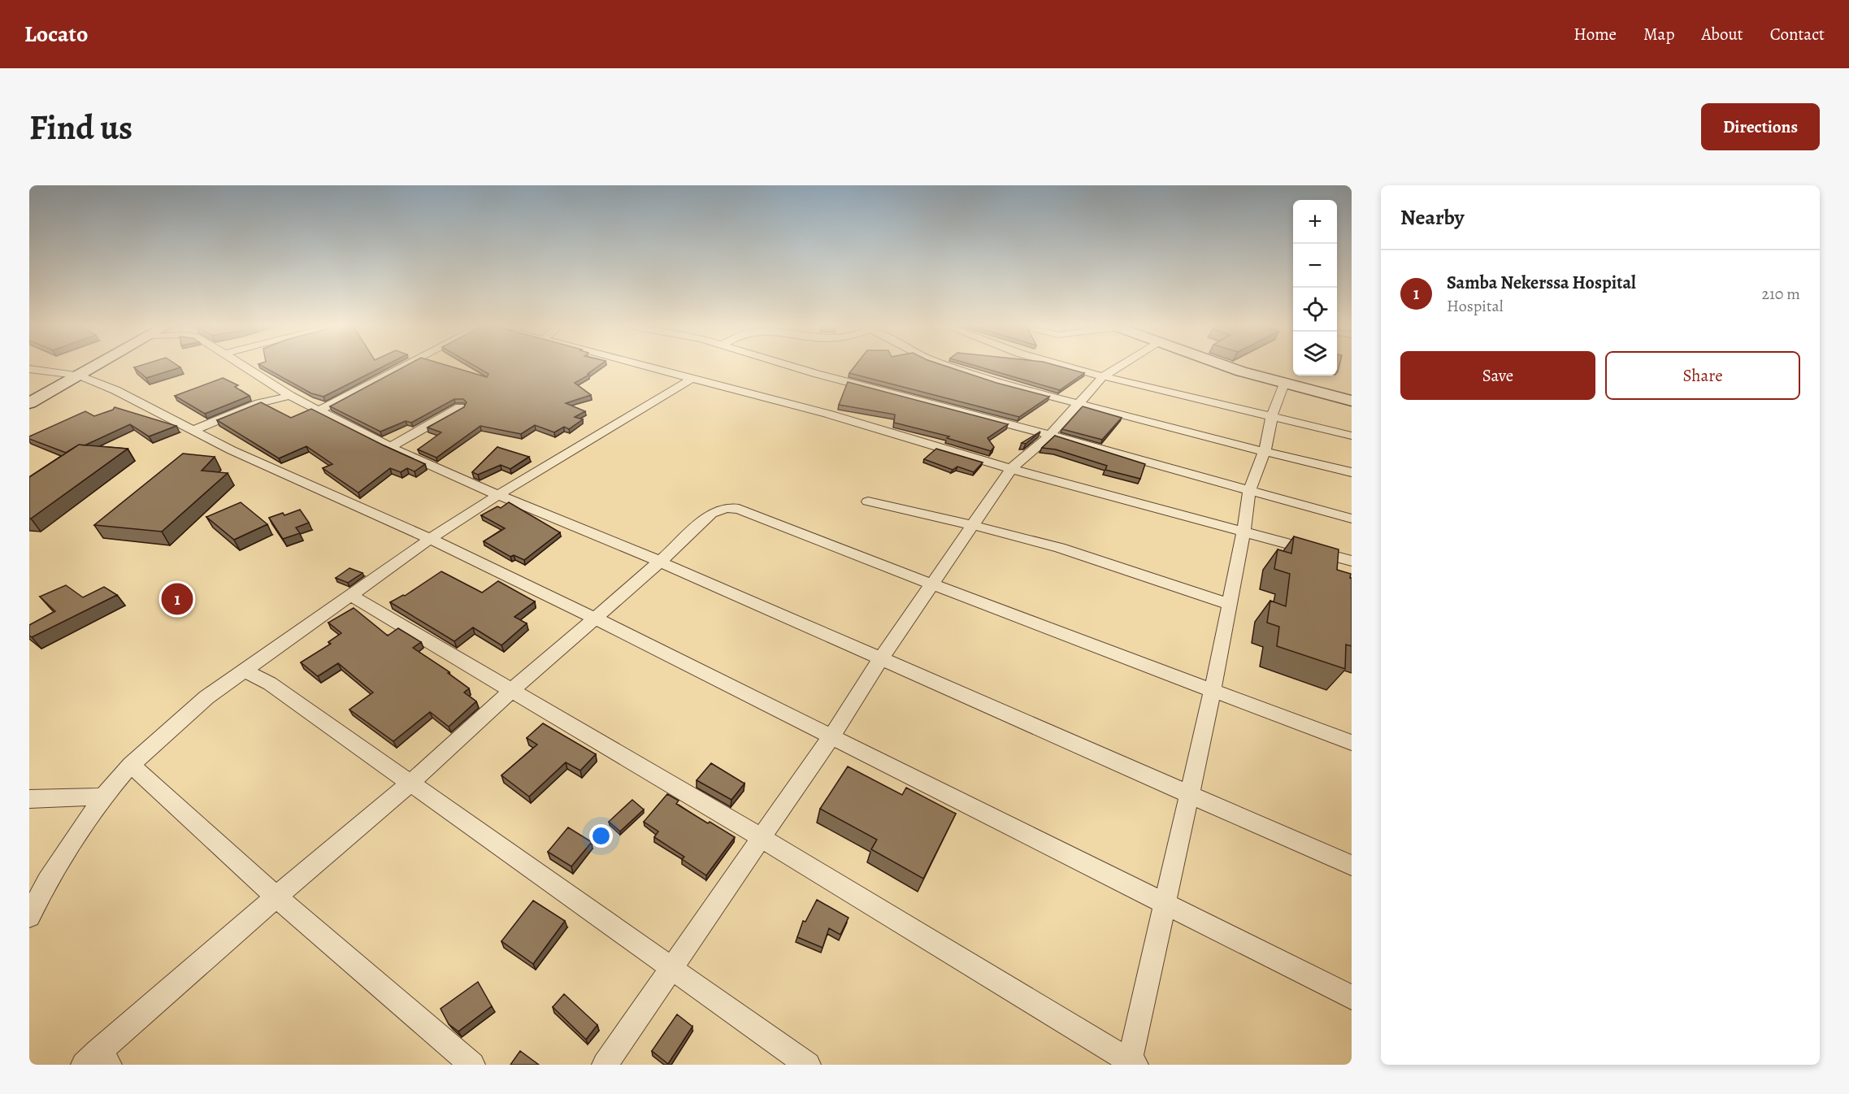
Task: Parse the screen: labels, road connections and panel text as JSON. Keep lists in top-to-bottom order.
{
  "page": {
    "header": "Locato",
    "nav": [
      "Home",
      "Map",
      "About",
      "Contact"
    ],
    "buttons": [
      "Directions",
      ["Save", "Share"]
    ],
    "title": "Find us",
    "heading": "Nearby",
    "map_buttons": ["+", "−"],
    "list": [
      {
        "mark": "1",
        "name": "Samba Nekerssa Hospital",
        "note": "Hospital",
        "value": "210 m"
      }
    ],
    "pins": "1"
  }
}
